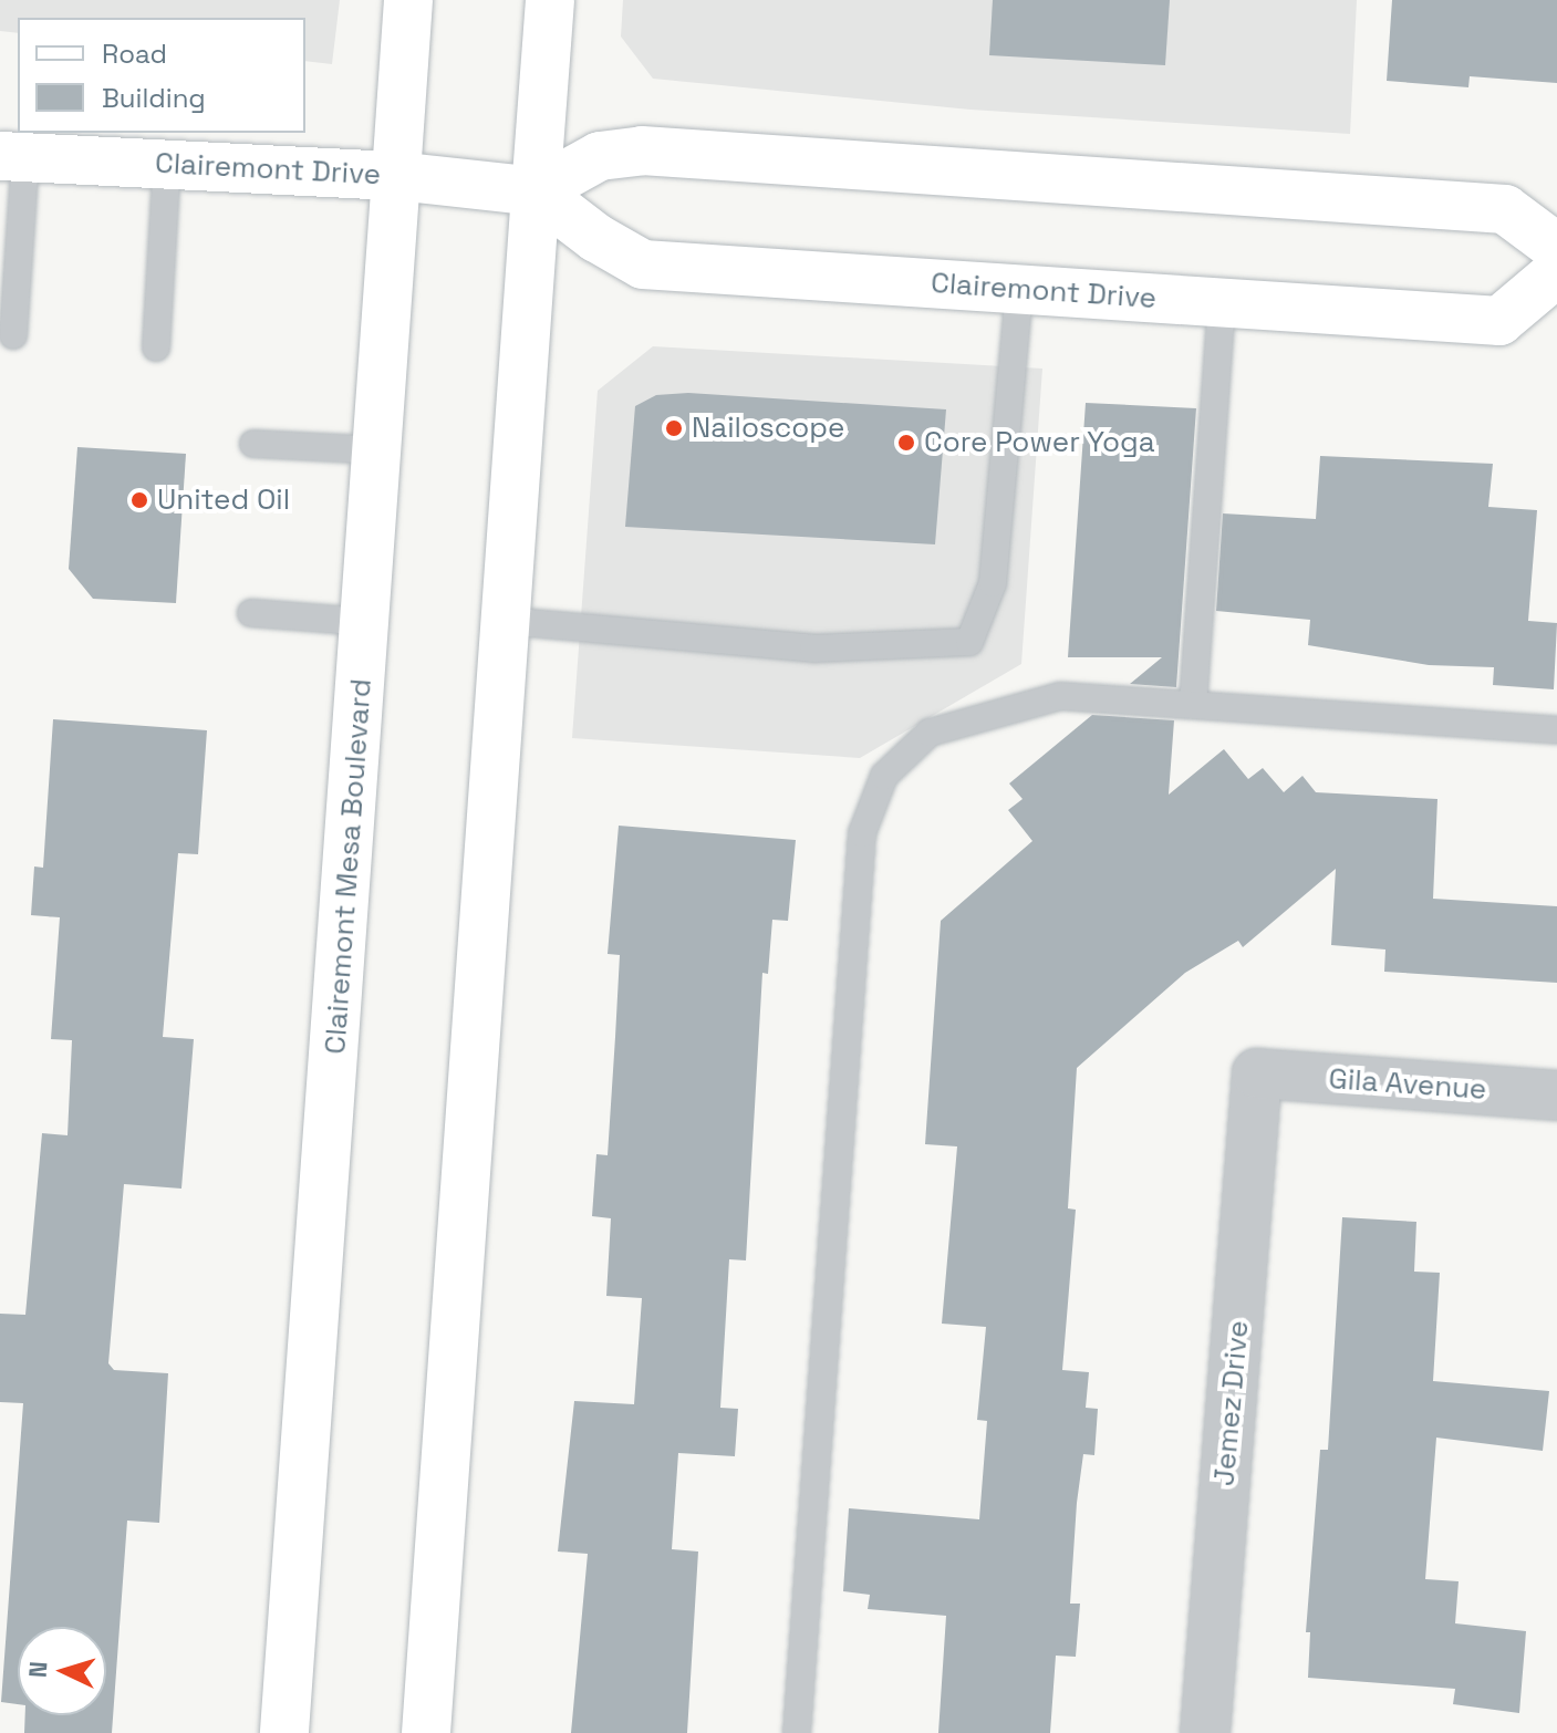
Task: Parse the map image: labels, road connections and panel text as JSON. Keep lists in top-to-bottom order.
{
  "streets": {
    "main road": ["Clairemont Drive", "Clairemont Mesa Boulevard"],
    "street": ["Gila Avenue", "Jemez Drive"]
  },
  "crossings": [
    ["Clairemont Drive", "Clairemont Mesa Boulevard"],
    ["Gila Avenue", "Jemez Drive"]
  ],
  "places": ["Nailoscope", "Core Power Yoga", "United Oil"],
  "legend": ["Road", "Building"],
  "north": "left"
}
